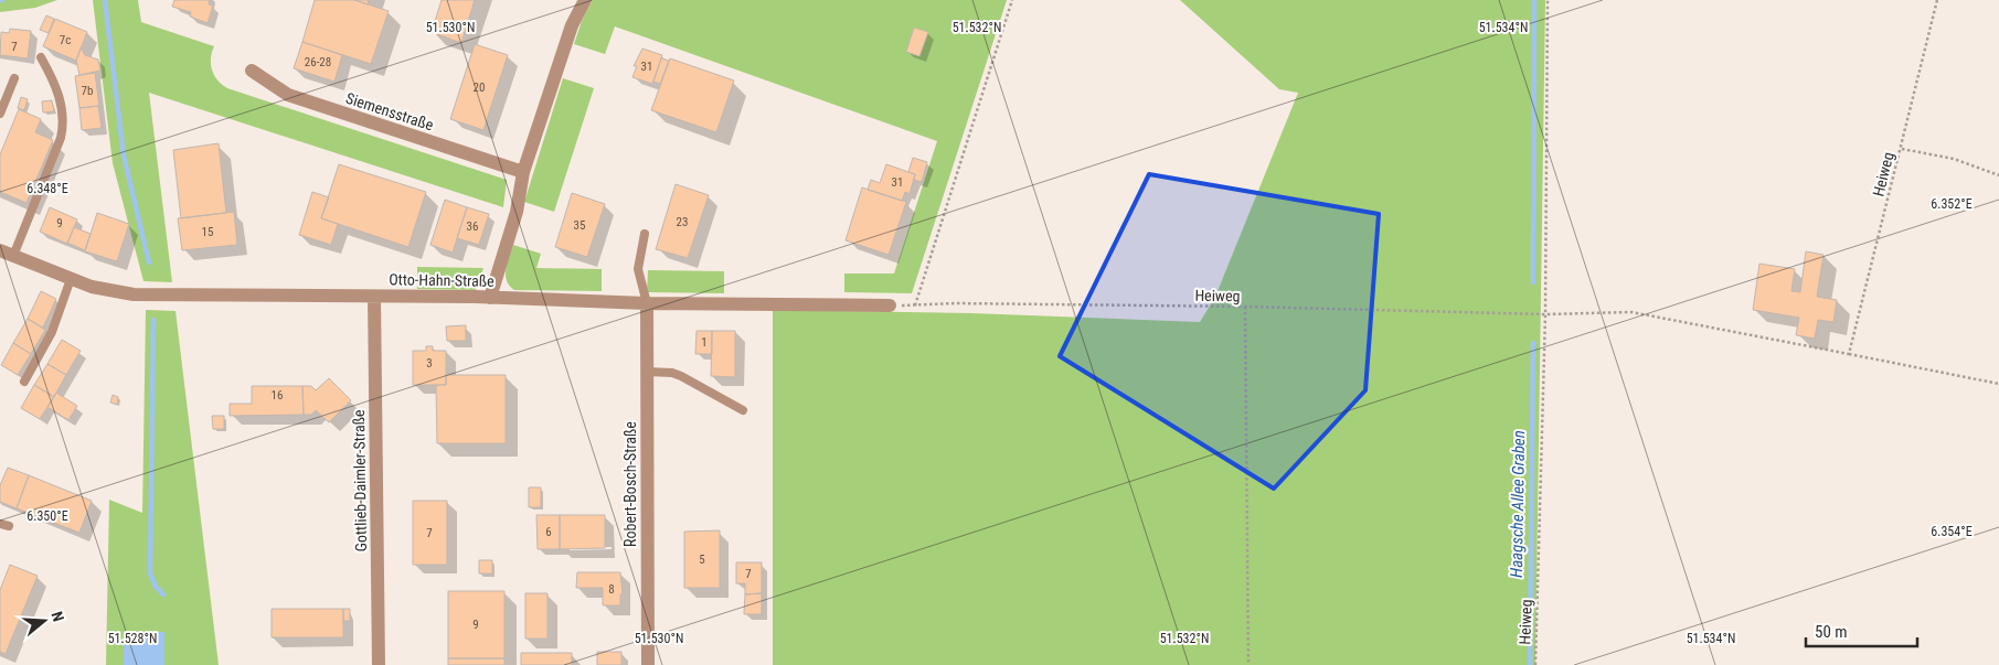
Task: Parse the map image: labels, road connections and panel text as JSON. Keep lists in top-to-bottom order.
{
  "streets": {
    "street": [
      "Siemensstraße",
      "Otto-Hahn-Straße",
      "Gottlieb-Daimler-Straße",
      "Robert-Bosch-Straße"
    ],
    "path": ["Heiweg"]
  },
  "crossings": [
    ["Heiweg", "Otto-Hahn-Straße"],
    ["Otto-Hahn-Straße", "Gottlieb-Daimler-Straße"],
    ["Otto-Hahn-Straße", "Robert-Bosch-Straße"]
  ],
  "water": ["Haagsche Allee Graben"],
  "house_numbers": [
    "7c",
    "7",
    "26-28",
    "31",
    "20",
    "7b",
    "31",
    "23",
    "9",
    "35",
    "36",
    "15",
    "1",
    "3",
    "16",
    "6",
    "7",
    "5",
    "7",
    "8",
    "9"
  ],
  "scale_bar": "50 m",
  "north": "right",
  "coordinates": [
    "51.530°N",
    "51.532°N",
    "51.534°N",
    "6.348°E",
    "6.352°E",
    "6.350°E",
    "6.354°E",
    "51.528°N"
  ]
}
